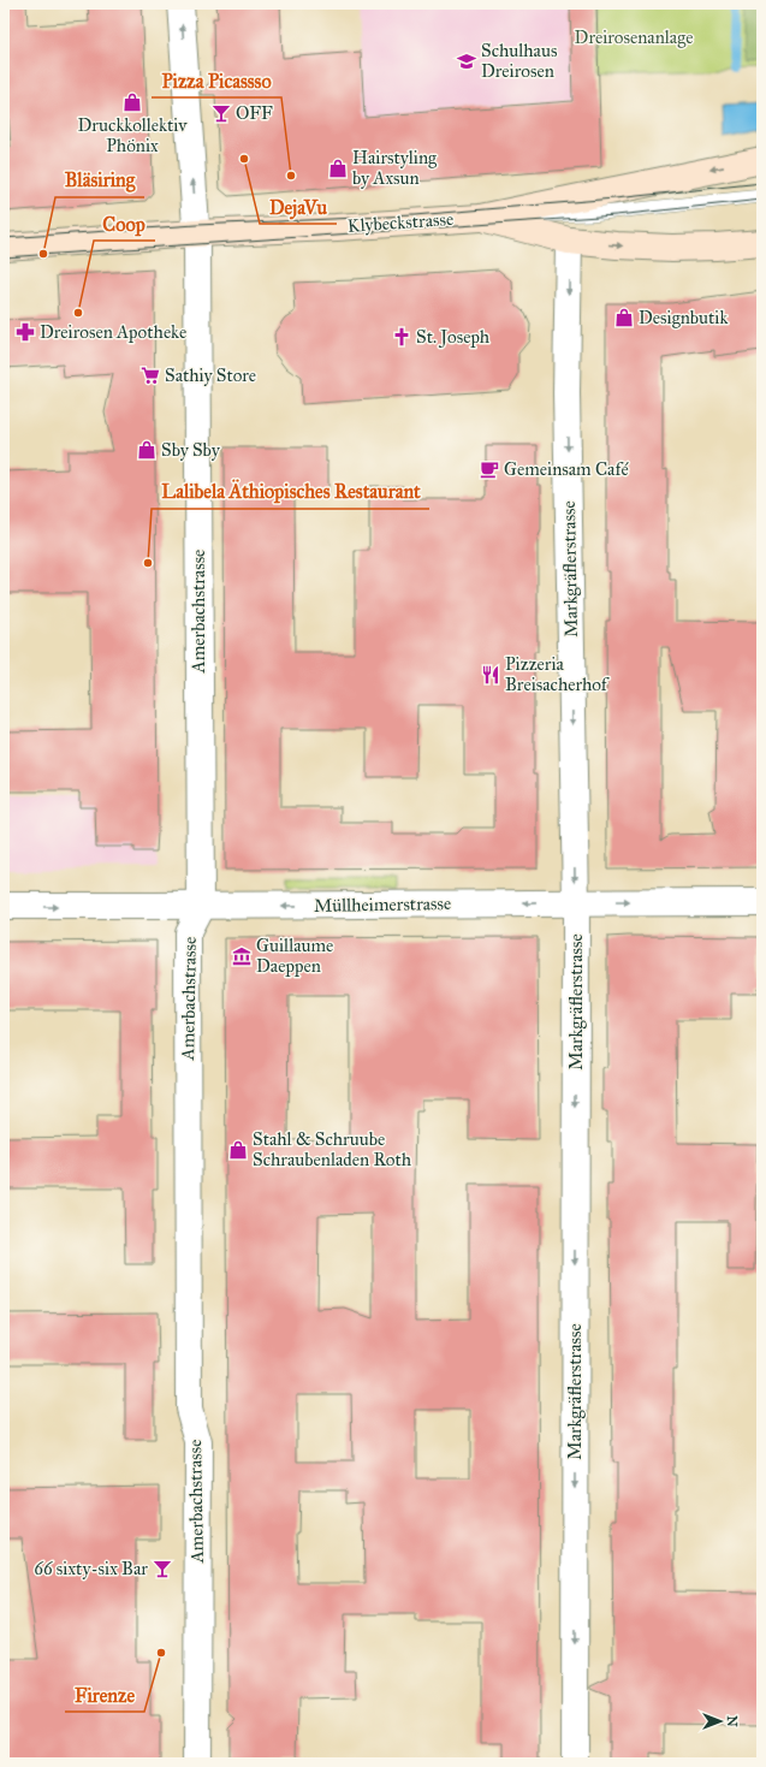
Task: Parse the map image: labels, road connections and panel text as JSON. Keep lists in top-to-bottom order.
{
  "streets": {
    "street": [
      "Klybeckstrasse",
      "Markgräflerstrasse",
      "Amerbachstrasse",
      "Müllheimerstrasse"
    ]
  },
  "crossings": [
    ["Klybeckstrasse", "Markgräflerstrasse"],
    ["Klybeckstrasse", "Amerbachstrasse"],
    ["Markgräflerstrasse", "Müllheimerstrasse"],
    ["Amerbachstrasse", "Müllheimerstrasse"]
  ],
  "one_way": ["Markgräflerstrasse"],
  "parks": ["Dreirosenanlage"],
  "places": {
    "school or university": ["Schulhaus Dreirosen"],
    "shop": [
      "Druckkollektiv Phönix",
      "Hairstyling by Axsun",
      "Designbutik",
      "Sby Sby",
      "Stahl & Schruube Schraubenladen Roth"
    ],
    "bar": ["OFF", "66 sixty-six Bar"],
    "other": [
      "DejaVu",
      "Pizza Picassso",
      "Bläsiring",
      "Coop",
      "Lalibela Äthiopisches Restaurant",
      "Firenze"
    ],
    "pharmacy": ["Dreirosen Apotheke"],
    "church": ["St. Joseph"],
    "supermarket": ["Sathiy Store"],
    "cafe": ["Gemeinsam Café"],
    "restaurant": ["Pizzeria Breisacherhof"],
    "museum": ["Guillaume Daeppen"]
  },
  "north": "right"
}
